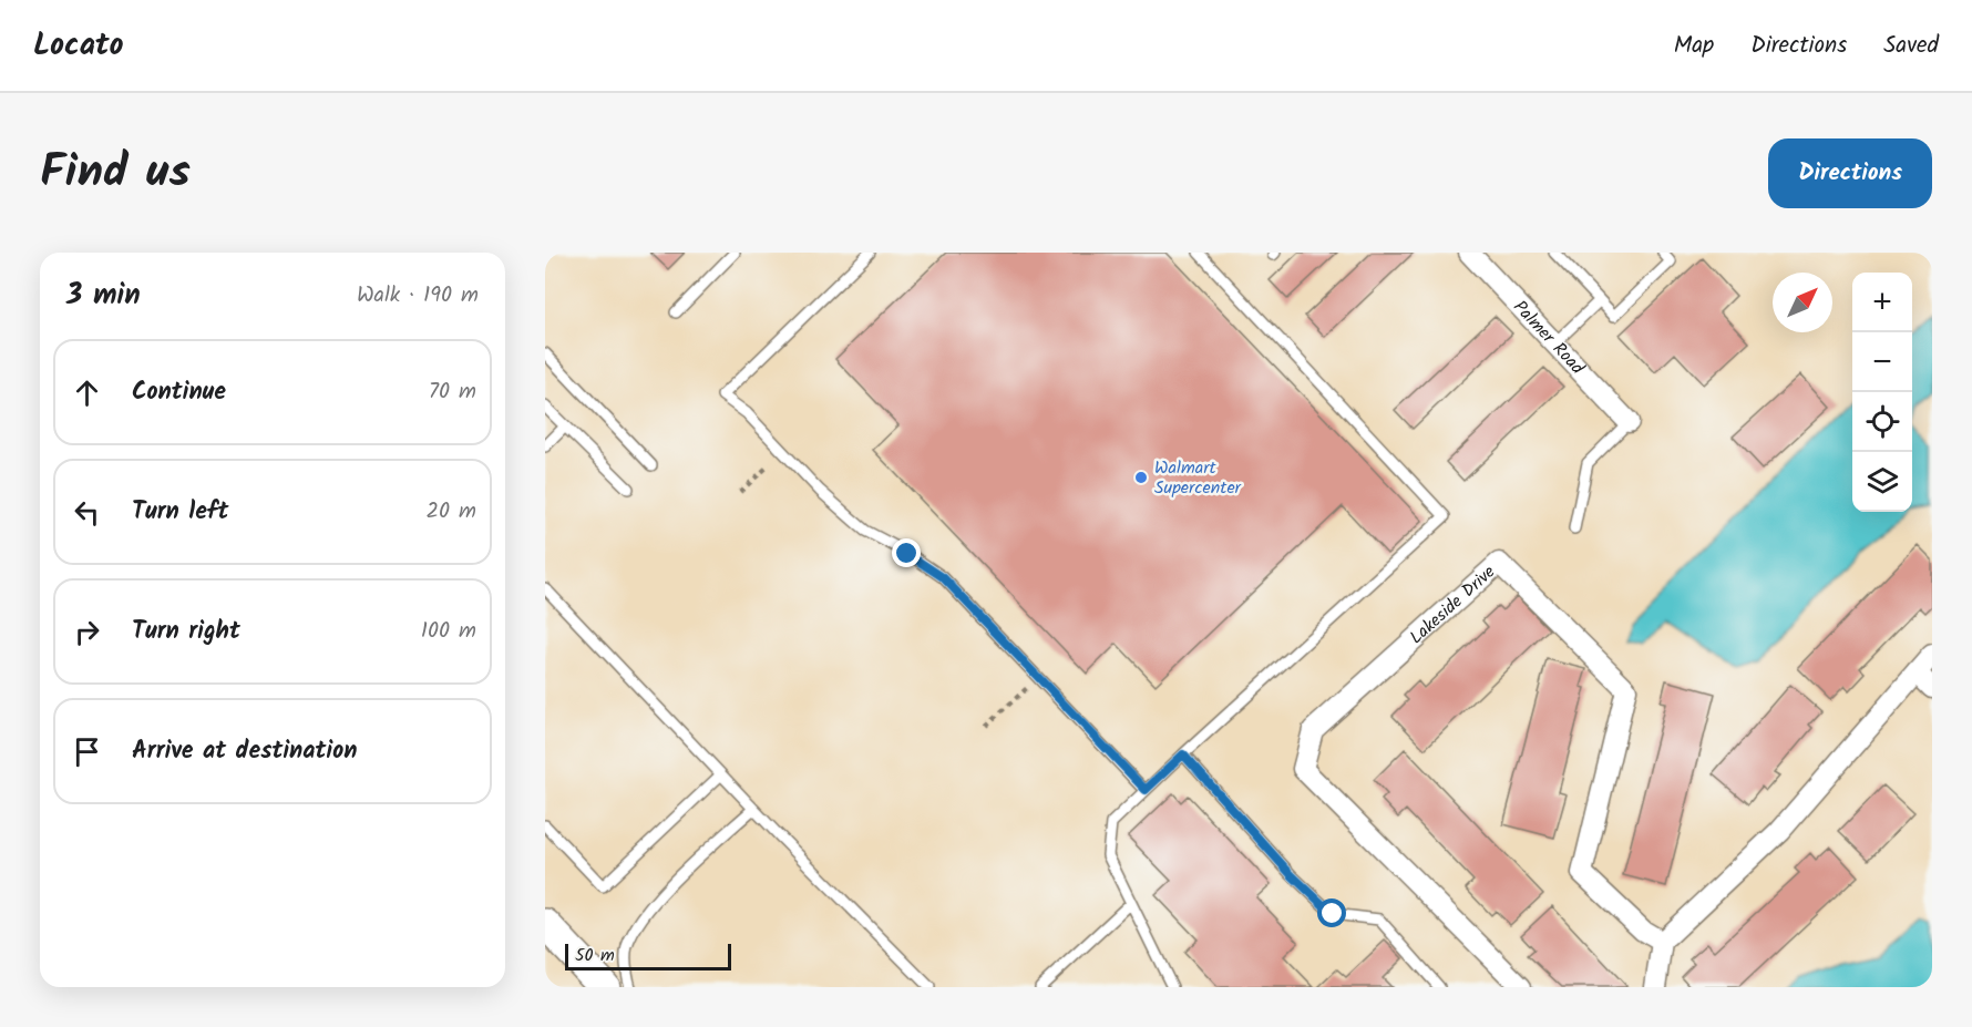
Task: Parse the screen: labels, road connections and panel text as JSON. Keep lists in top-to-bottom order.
{
  "streets": {
    "street": ["Palmer Road", "Lakeside Drive"]
  },
  "places": ["Walmart Supercenter"],
  "scale_bar": "50 m",
  "north": "top right",
  "page": {
    "header": "Locato",
    "nav": ["Map", "Directions", "Saved"],
    "title": "Find us",
    "buttons": "Directions",
    "heading": ["3 min", "Walk · 190 m"],
    "map_buttons": ["+", "−"],
    "list": [
      ["Continue", "70 m"],
      ["Turn left", "20 m"],
      ["Turn right", "100 m"],
      "Arrive at destination"
    ],
    "scale": "50 m"
  }
}
